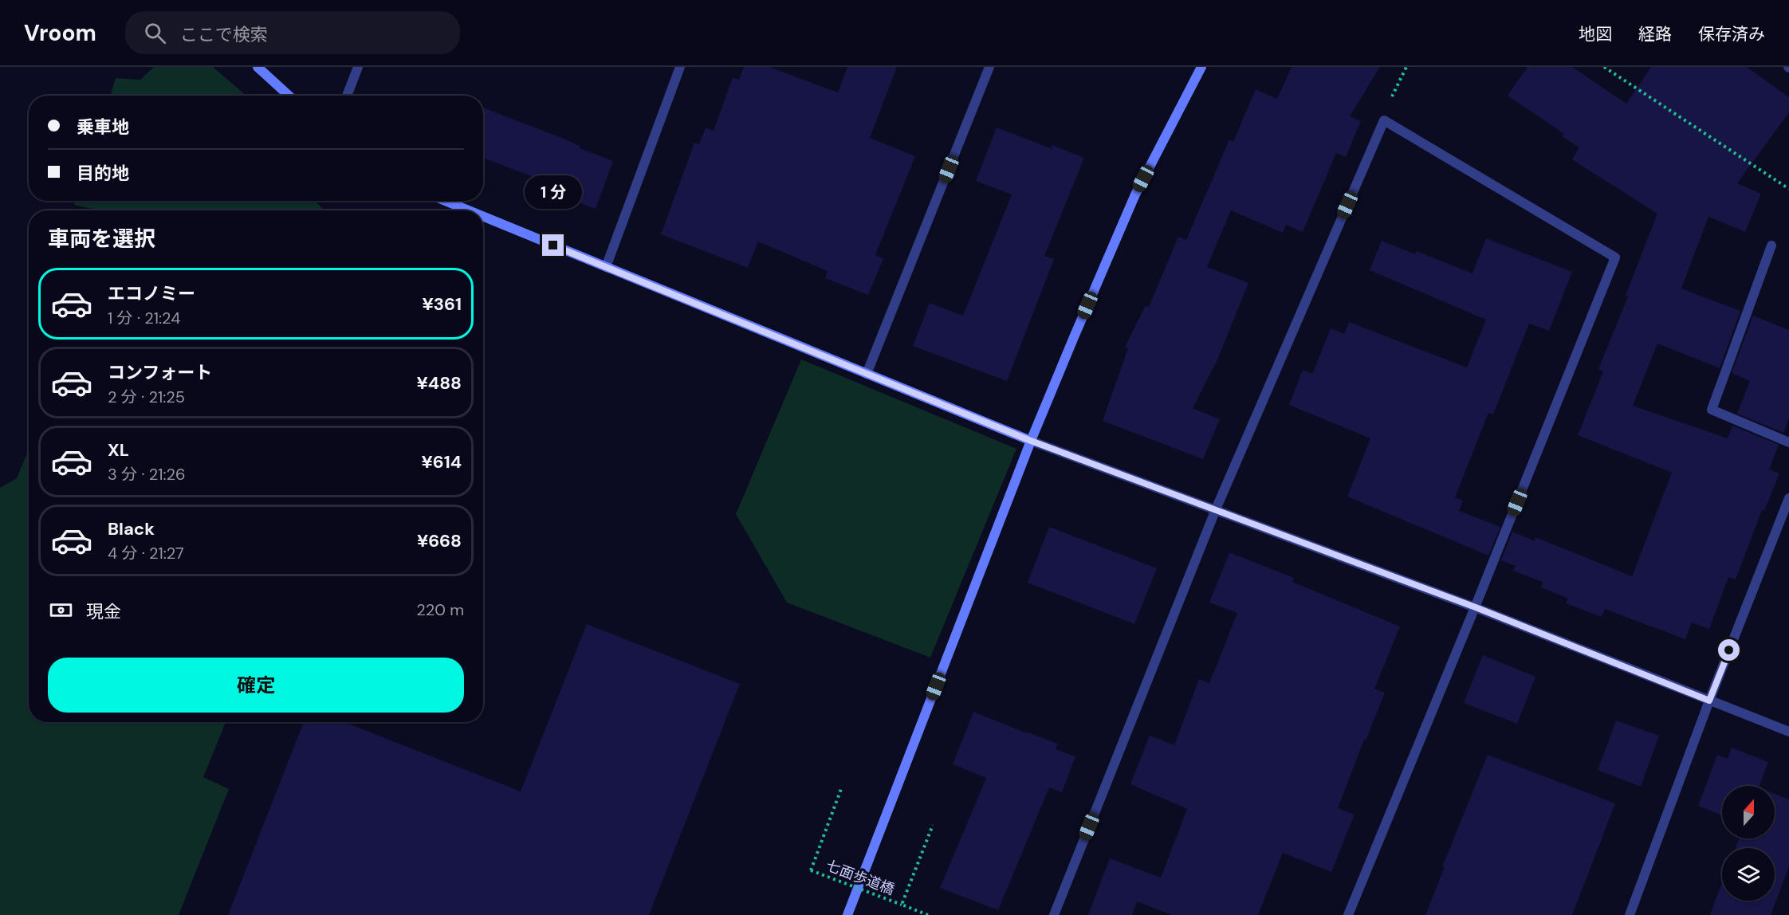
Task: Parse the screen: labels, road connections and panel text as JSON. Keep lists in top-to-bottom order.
{
  "streets": {
    "path": ["七面歩道橋"]
  },
  "north": "top",
  "page": {
    "header": "Vroom",
    "search": "ここで検索",
    "nav": ["地図", "経路", "保存済み"],
    "banner": ["乗車地", "目的地"],
    "bubble": "1 分",
    "heading": "車両を選択",
    "list": [
      {
        "name": "エコノミー",
        "note": "1 分 · 21:24",
        "value": "¥361"
      },
      {
        "name": "コンフォート",
        "note": "2 分 · 21:25",
        "value": "¥488"
      },
      {
        "name": "XL",
        "note": "3 分 · 21:26",
        "value": "¥614"
      },
      {
        "name": "Black",
        "note": "4 分 · 21:27",
        "value": "¥668"
      }
    ],
    "pay": ["現金", "220 m"],
    "buttons": "確定"
  }
}
